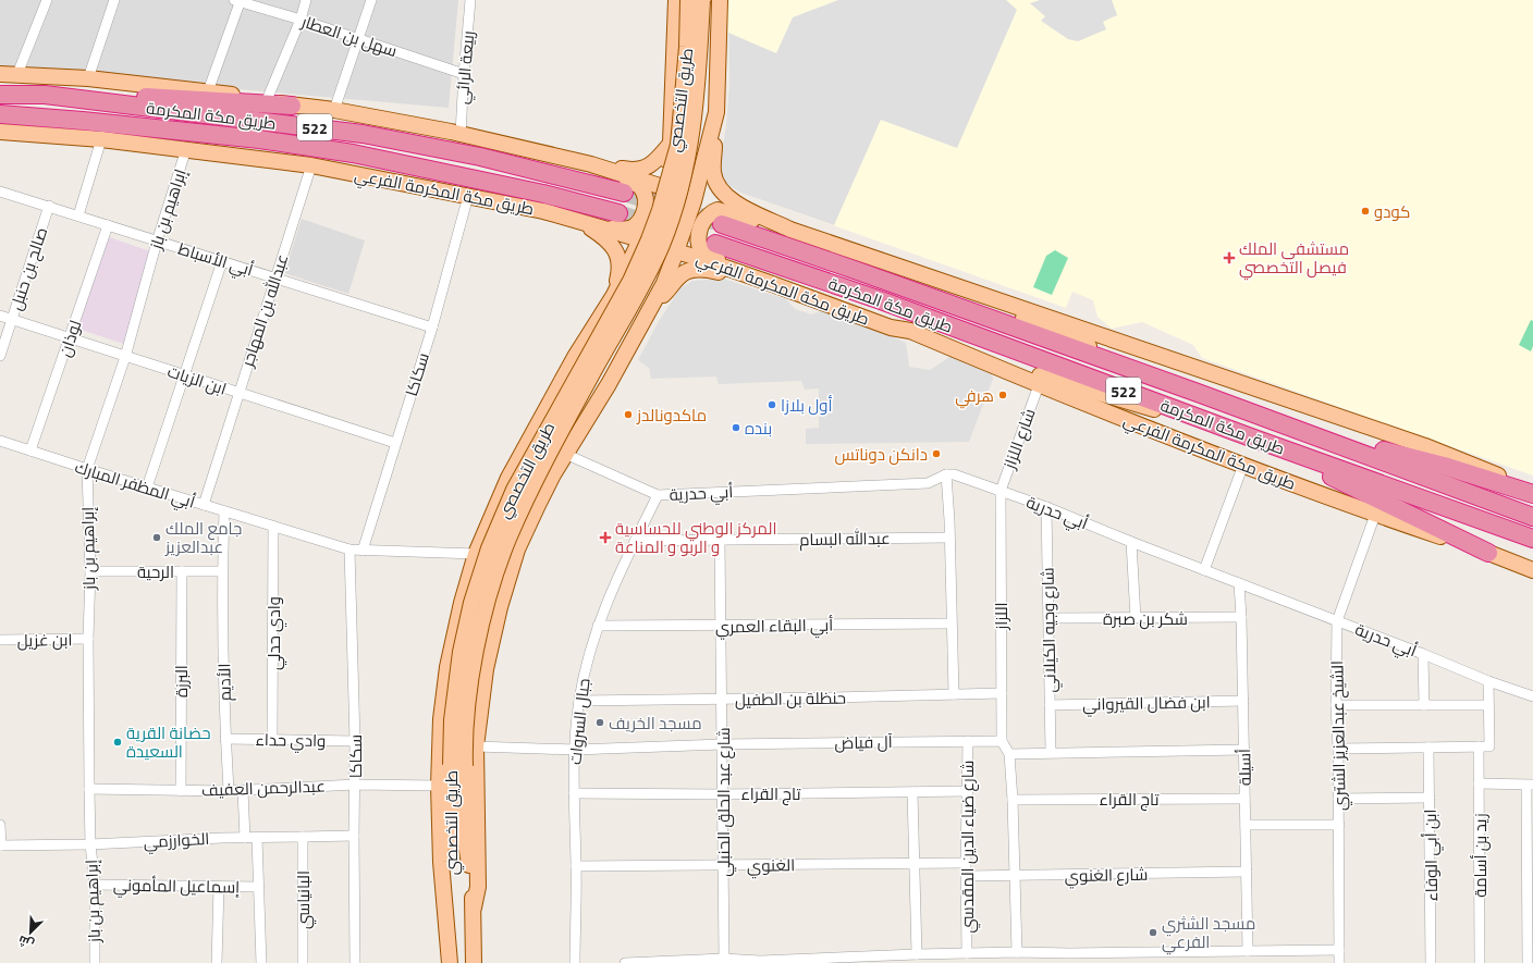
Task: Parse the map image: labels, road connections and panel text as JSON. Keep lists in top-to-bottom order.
{
  "streets": {
    "highway": ["طريق مكة المكرمة", "522"],
    "main road": ["طريق التخصصي", "طريق مكة المكرمة الفرعي"],
    "street": [
      "سهل بن العطار",
      "ربيعة الرائي",
      "إبراهيم بن باز",
      "أبي الأسباط",
      "صالح بن حنبل",
      "عبدالله بن المهاجر",
      "لوذان",
      "سكاكا",
      "ابن الزيات",
      "شارع اللزاز",
      "أبي المظفر المبارك",
      "أبي حدرية",
      "عبدالله البسام",
      "الرحية",
      "اللزاز",
      "شكر بن صبرة",
      "أبي البقاء العمري",
      "شارع وجيه الكيلاني",
      "وادي حدلي",
      "ابن غزيل",
      "البرزة",
      "الأديم",
      "حنظلة بن الطفيل",
      "ابن فضال القيرواني",
      "جبال السروات",
      "الشيخ عبدالعزيز الشتري",
      "وادي حداء",
      "آل فياض",
      "أسيلة",
      "عبدالرحمن العفيف",
      "تاج القراء",
      "شارع عبد الحلق الحنبلي",
      "الخوارزمي",
      "شارع ضياء الدين المقدسي",
      "ابن أبي الوفاء",
      "زيد بن أسامة",
      "الغنوي",
      "شارع الغنوي",
      "إسماعيل المأموني",
      "البانياسي"
    ]
  },
  "crossings": [
    ["سهل بن العطار", "ربيعة الرائي"],
    ["طريق مكة المكرمة الفرعي", "إبراهيم بن باز"],
    ["طريق مكة المكرمة الفرعي", "عبدالله بن المهاجر"],
    ["طريق مكة المكرمة الفرعي", "سكاكا"],
    ["طريق مكة المكرمة الفرعي", "شارع اللزاز"],
    ["طريق مكة المكرمة الفرعي", "الشيخ عبدالعزيز الشتري"],
    ["إبراهيم بن باز", "أبي الأسباط"],
    ["إبراهيم بن باز", "ابن الزيات"],
    ["إبراهيم بن باز", "أبي المظفر المبارك"],
    ["إبراهيم بن باز", "الرحية"],
    ["إبراهيم بن باز", "ابن غزيل"],
    ["إبراهيم بن باز", "عبدالرحمن العفيف"],
    ["إبراهيم بن باز", "الخوارزمي"],
    ["إبراهيم بن باز", "إسماعيل المأموني"],
    ["أبي الأسباط", "صالح بن حنبل"],
    ["أبي الأسباط", "عبدالله بن المهاجر"],
    ["أبي الأسباط", "لوذان"],
    ["أبي الأسباط", "سكاكا"],
    ["صالح بن حنبل", "ابن الزيات"],
    ["عبدالله بن المهاجر", "ابن الزيات"],
    ["عبدالله بن المهاجر", "أبي المظفر المبارك"],
    ["لوذان", "ابن الزيات"],
    ["لوذان", "أبي المظفر المبارك"],
    ["سكاكا", "ابن الزيات"],
    ["سكاكا", "أبي المظفر المبارك"],
    ["سكاكا", "وادي حداء"],
    ["سكاكا", "عبدالرحمن العفيف"],
    ["سكاكا", "الخوارزمي"],
    ["شارع اللزاز", "أبي حدرية"],
    ["شارع اللزاز", "اللزاز"],
    ["أبي المظفر المبارك", "وادي حدلي"],
    ["أبي المظفر المبارك", "الأديم"],
    ["أبي حدرية", "اللزاز"],
    ["أبي حدرية", "شارع وجيه الكيلاني"],
    ["أبي حدرية", "جبال السروات"],
    ["أبي حدرية", "الشيخ عبدالعزيز الشتري"],
    ["أبي حدرية", "أسيلة"],
    ["عبدالله البسام", "جبال السروات"],
    ["عبدالله البسام", "شارع عبد الحلق الحنبلي"],
    ["الرحية", "البرزة"],
    ["الرحية", "الأديم"],
    ["اللزاز", "حنظلة بن الطفيل"],
    ["اللزاز", "آل فياض"],
    ["شكر بن صبرة", "شارع وجيه الكيلاني"],
    ["شكر بن صبرة", "أسيلة"],
    ["أبي البقاء العمري", "جبال السروات"],
    ["أبي البقاء العمري", "شارع عبد الحلق الحنبلي"],
    ["شارع وجيه الكيلاني", "ابن فضال القيرواني"],
    ["وادي حدلي", "وادي حداء"],
    ["البرزة", "عبدالرحمن العفيف"],
    ["الأديم", "وادي حداء"],
    ["الأديم", "عبدالرحمن العفيف"],
    ["حنظلة بن الطفيل", "جبال السروات"],
    ["حنظلة بن الطفيل", "شارع عبد الحلق الحنبلي"],
    ["ابن فضال القيرواني", "أسيلة"],
    ["جبال السروات", "آل فياض"],
    ["جبال السروات", "تاج القراء"],
    ["جبال السروات", "الغنوي"],
    ["آل فياض", "شارع عبد الحلق الحنبلي"],
    ["آل فياض", "شارع ضياء الدين المقدسي"],
    ["أسيلة", "تاج القراء"],
    ["أسيلة", "شارع الغنوي"],
    ["تاج القراء", "شارع عبد الحلق الحنبلي"],
    ["تاج القراء", "شارع ضياء الدين المقدسي"],
    ["شارع عبد الحلق الحنبلي", "الغنوي"],
    ["الخوارزمي", "البانياسي"],
    ["شارع ضياء الدين المقدسي", "الغنوي"],
    ["شارع ضياء الدين المقدسي", "شارع الغنوي"]
  ],
  "places": {
    "other": [
      "كودو",
      "هرفي",
      "أول بلازا",
      "ماكدونالدز",
      "بنده",
      "دانكن دوناتس",
      "جامع الملك عبدالعزيز",
      "مسجد الخريف",
      "حضانة القرية السعيدة",
      "مسجد الشثري الفرعي"
    ],
    "health": ["مستشفى الملك فيصل التخصصي", "المركز الوطني للحساسية و الربو و المناعة"]
  },
  "north": "bottom left"
}
